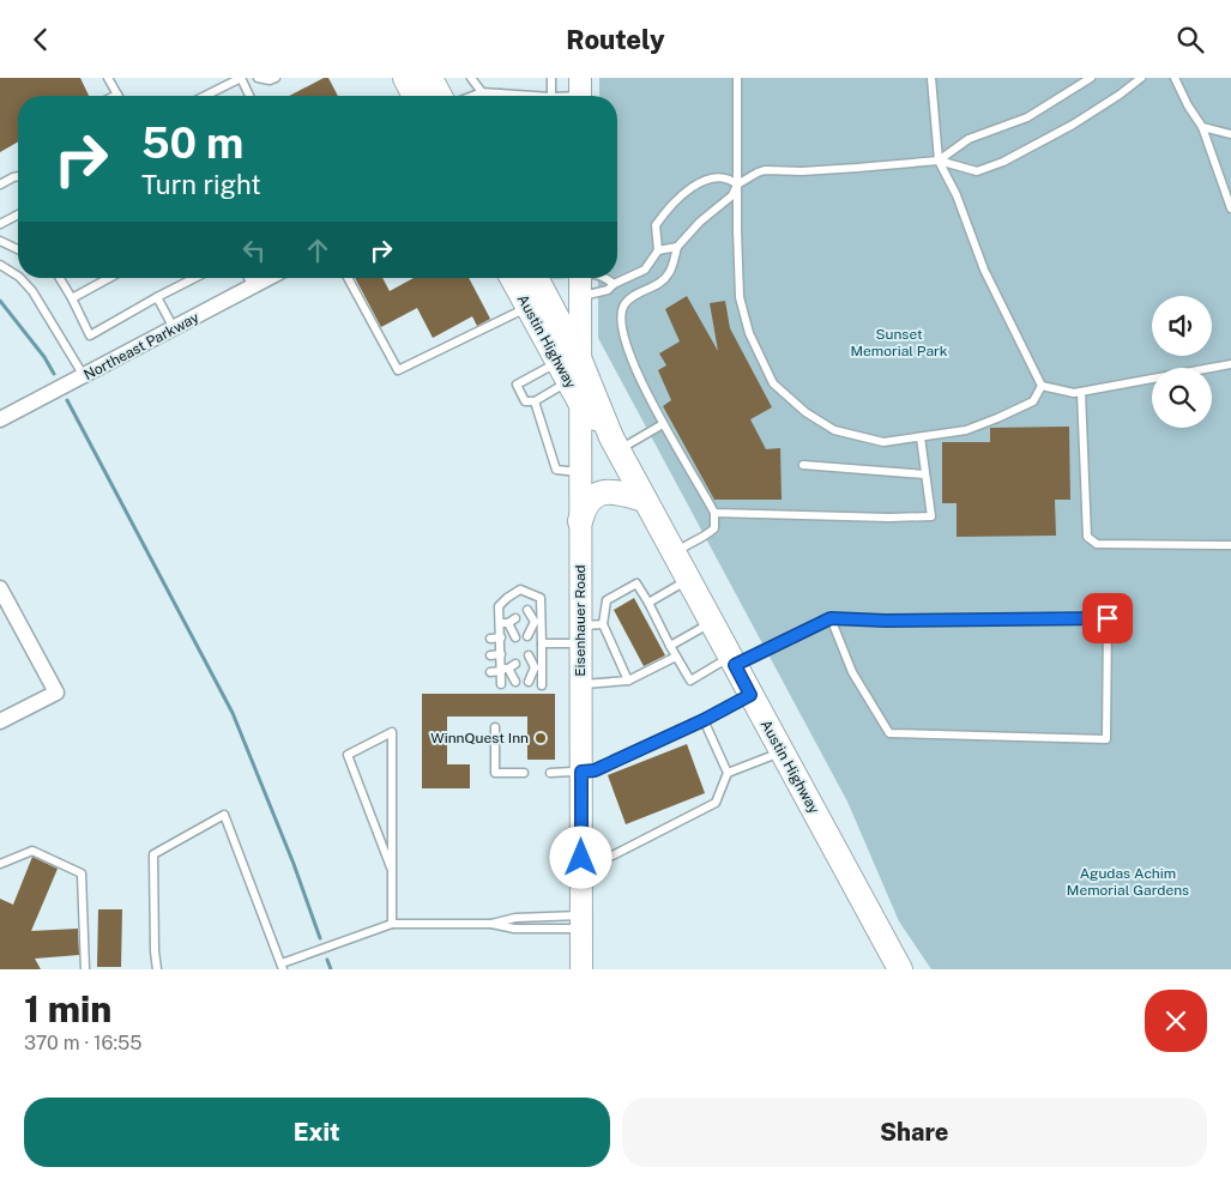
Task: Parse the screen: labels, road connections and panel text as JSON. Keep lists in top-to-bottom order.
{
  "streets": {
    "main road": ["Austin Highway", "Eisenhauer Road"],
    "street": ["Northeast Parkway"]
  },
  "crossings": [
    ["Austin Highway", "Eisenhauer Road"]
  ],
  "parks": ["Sunset Memorial Park", "Agudas Achim Memorial Gardens"],
  "places": ["WinnQuest Inn"],
  "page": {
    "header": "Routely",
    "turn": ["50 m", "Turn right"],
    "heading": ["1 min", "370 m · 16:55"],
    "buttons": ["Exit", "Share"]
  }
}
